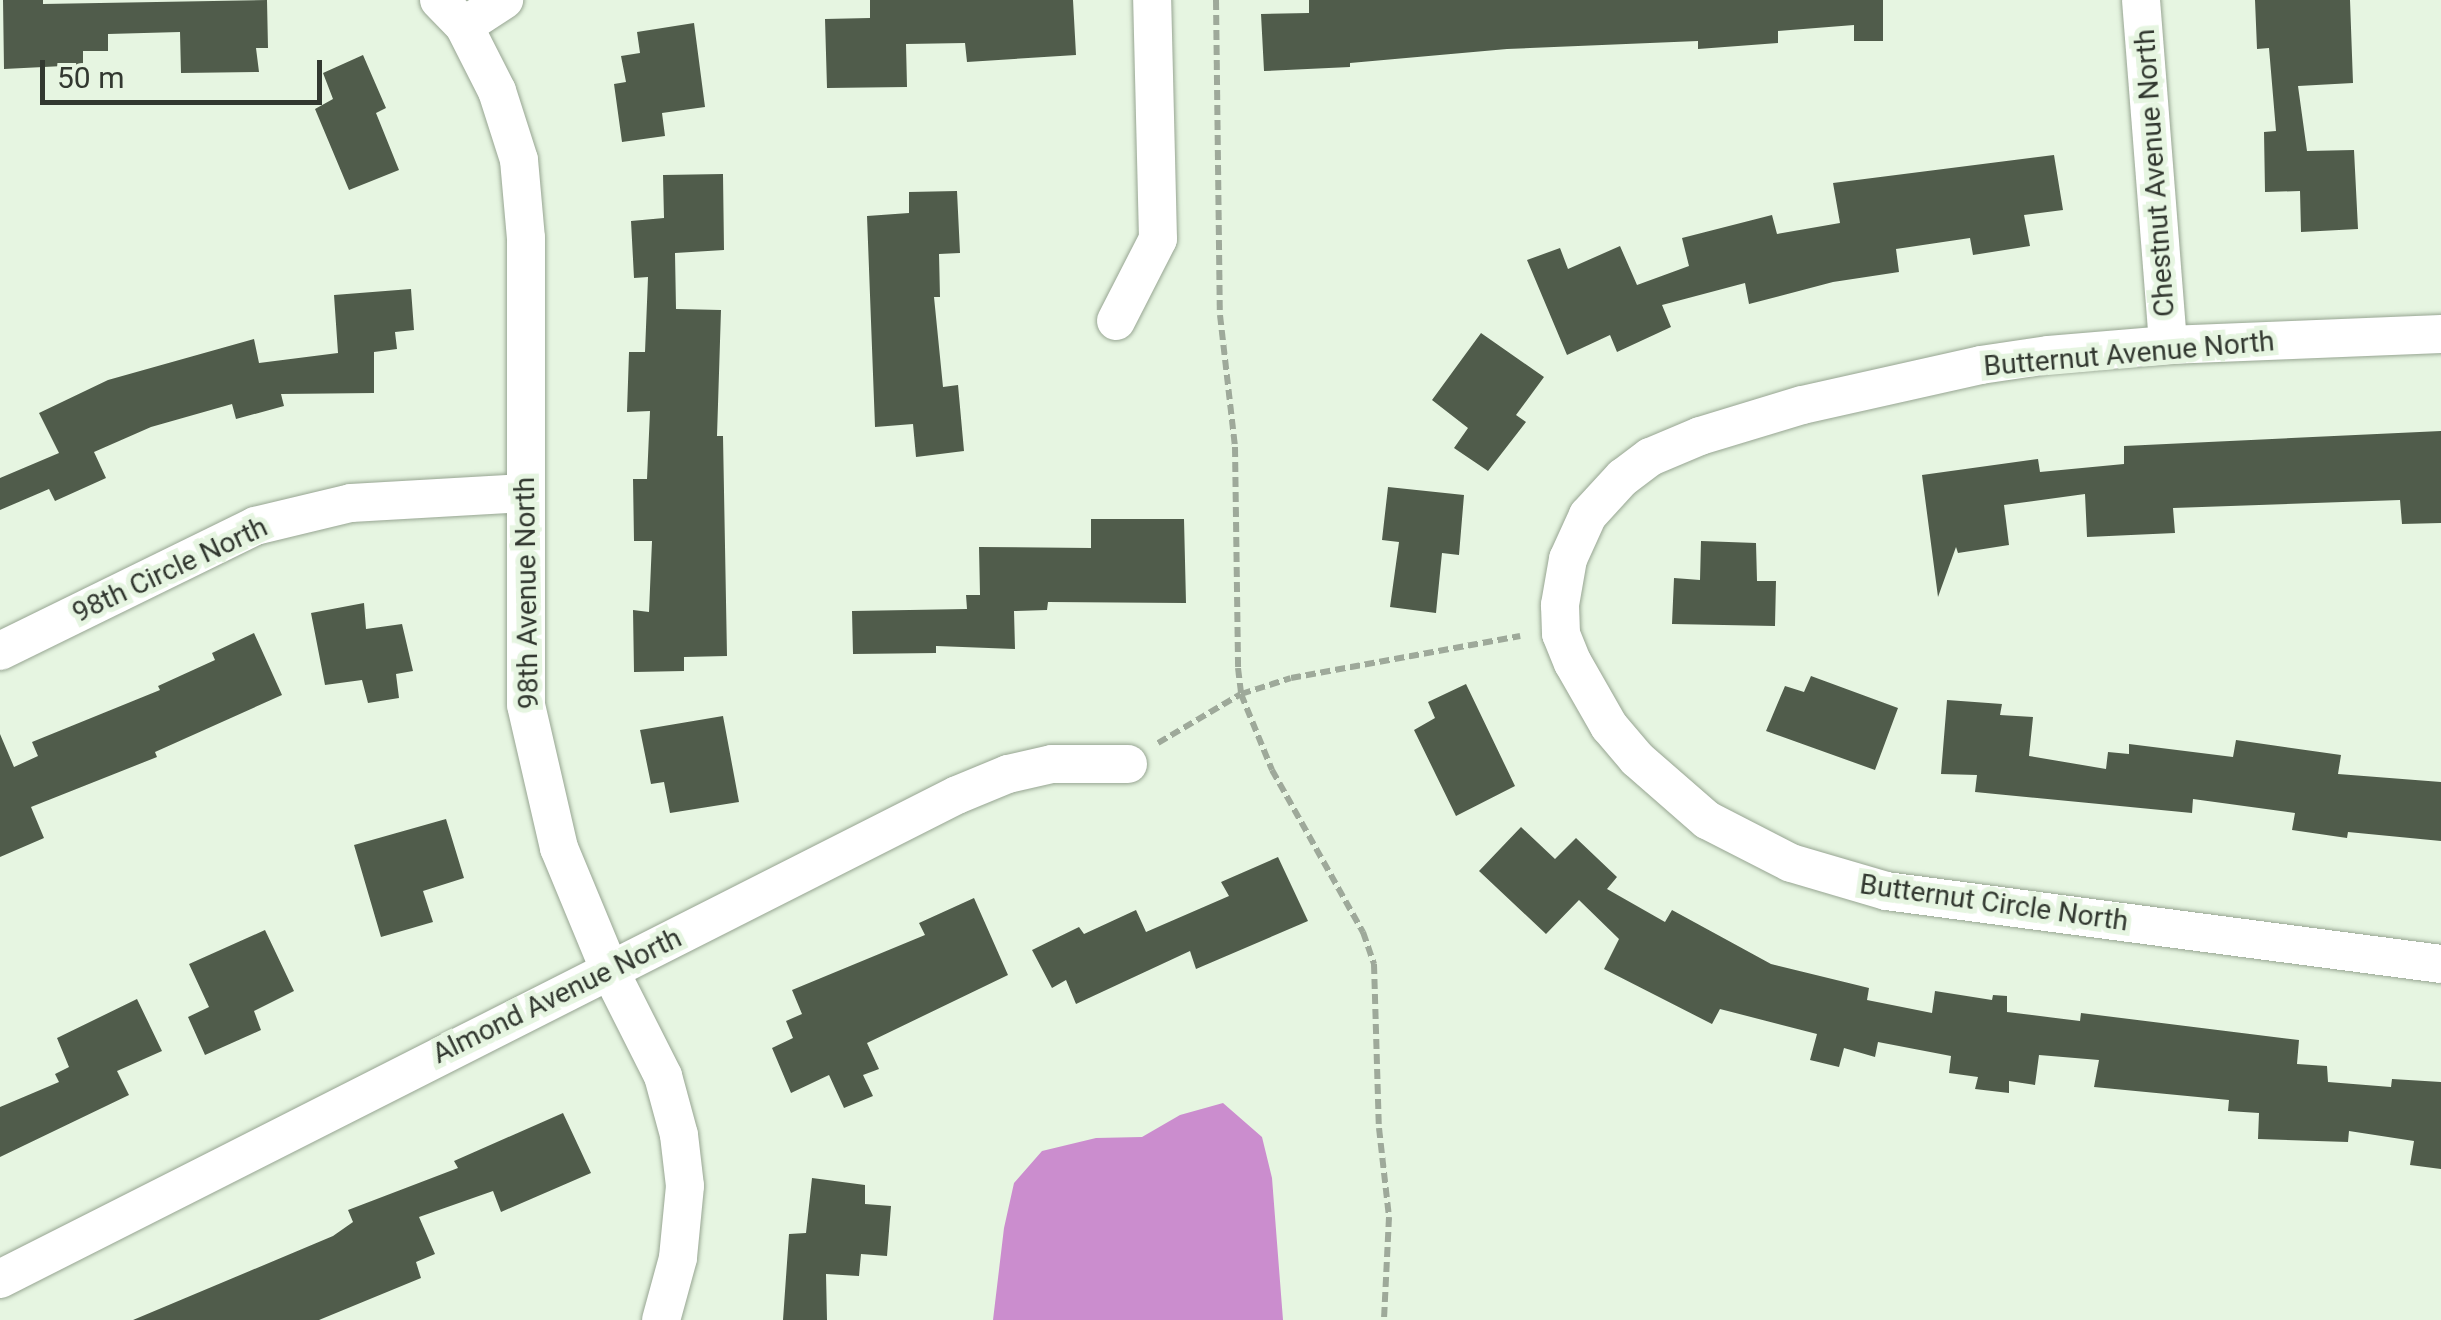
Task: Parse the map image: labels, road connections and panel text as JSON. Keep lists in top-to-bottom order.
{
  "streets": {
    "street": [
      "Chestnut Avenue North",
      "Butternut Avenue North",
      "98th Circle North",
      "98th Avenue North",
      "Butternut Circle North",
      "Almond Avenue North"
    ]
  },
  "crossings": [
    ["Chestnut Avenue North", "Butternut Avenue North"],
    ["Butternut Avenue North", "Butternut Circle North"],
    ["98th Circle North", "98th Avenue North"],
    ["98th Avenue North", "Almond Avenue North"]
  ],
  "scale_bar": "50 m"
}
